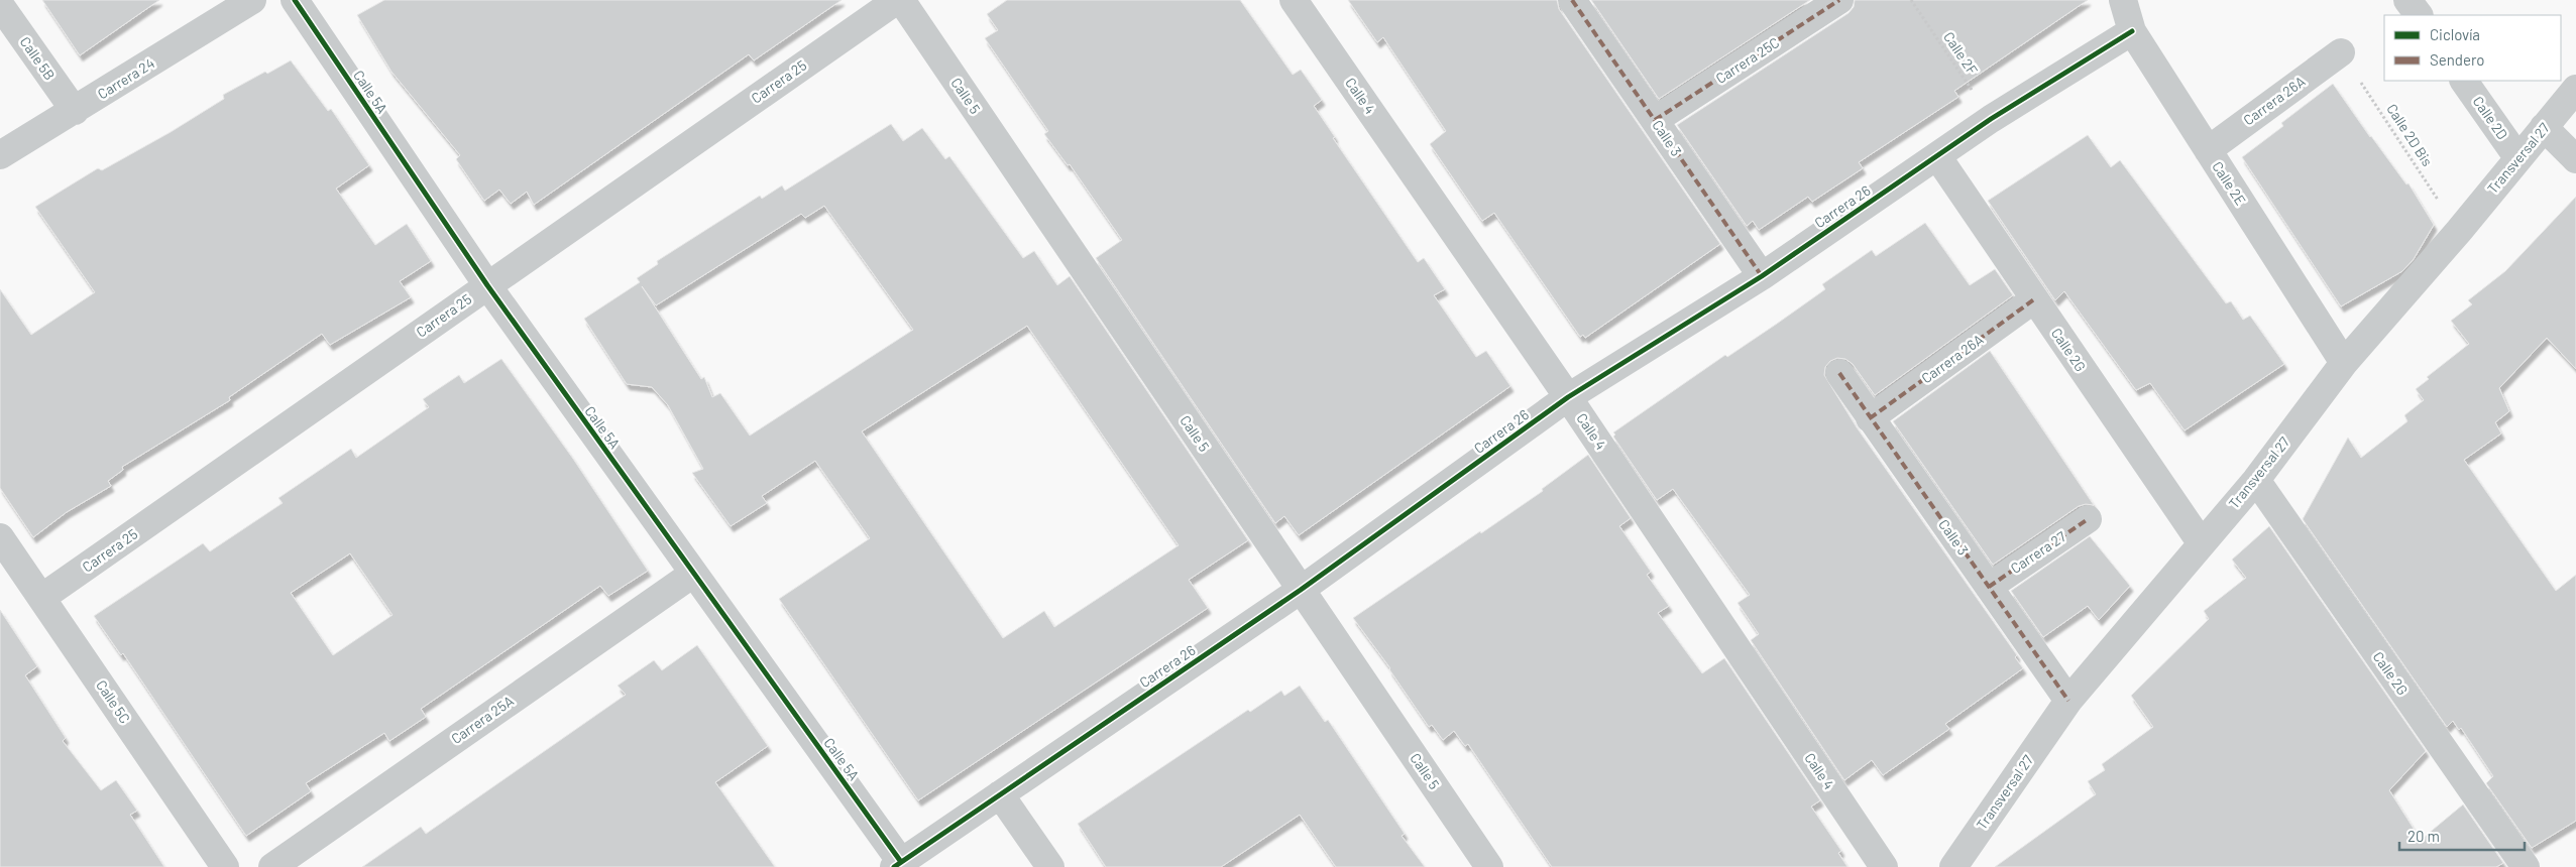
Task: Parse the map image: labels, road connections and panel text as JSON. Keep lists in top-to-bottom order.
{
  "streets": {
    "street": [
      "Calle 5B",
      "Carrera 25C",
      "Carrera 24",
      "Carrera 25",
      "Calle 5A",
      "Calle 5",
      "Calle 4",
      "Carrera 26A",
      "Calle 2D",
      "Calle 3",
      "Transversal 27",
      "Calle 2E",
      "Carrera 26",
      "Calle 2G",
      "Carrera 27",
      "Calle 5C",
      "Carrera 25A"
    ],
    "path": ["Calle 2F", "Calle 2D Bis"]
  },
  "crossings": [
    ["Calle 2F", "Carrera 26"],
    ["Calle 5B", "Carrera 24"],
    ["Carrera 25C", "Calle 3"],
    ["Carrera 25", "Calle 5A"],
    ["Carrera 25", "Calle 5C"],
    ["Calle 5A", "Carrera 26"],
    ["Calle 5A", "Carrera 25A"],
    ["Calle 5", "Carrera 26"],
    ["Calle 4", "Carrera 26"],
    ["Carrera 26A", "Calle 2D Bis"],
    ["Carrera 26A", "Calle 3"],
    ["Carrera 26A", "Calle 2E"],
    ["Carrera 26A", "Calle 2G"],
    ["Calle 2D", "Transversal 27"],
    ["Calle 2D Bis", "Transversal 27"],
    ["Calle 3", "Transversal 27"],
    ["Calle 3", "Carrera 26"],
    ["Calle 3", "Carrera 27"],
    ["Transversal 27", "Calle 2E"],
    ["Transversal 27", "Calle 2G"],
    ["Calle 2E", "Carrera 26"],
    ["Carrera 26", "Calle 2G"]
  ],
  "legend": ["Ciclovía", "Sendero"],
  "scale_bar": "20 m"
}
